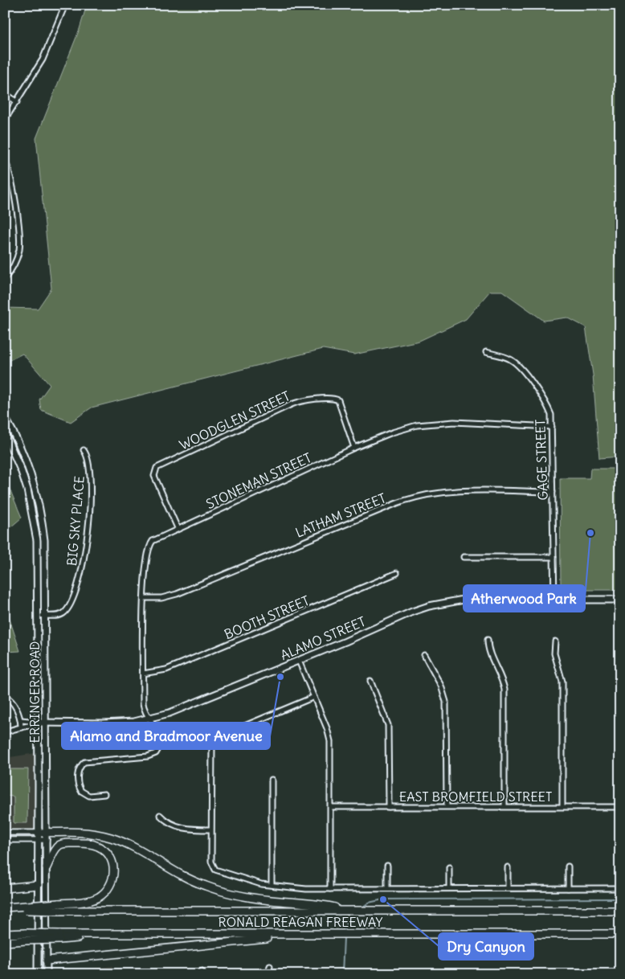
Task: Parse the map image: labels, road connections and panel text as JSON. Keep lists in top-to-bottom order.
{
  "streets": {
    "highway": ["RONALD REAGAN FREEWAY"],
    "main road": ["ALAMO STREET", "ERRINGER ROAD"],
    "street": [
      "WOODGLEN STREET",
      "GAGE STREET",
      "STONEMAN STREET",
      "LATHAM STREET",
      "BIG SKY PLACE",
      "BOOTH STREET",
      "EAST BROMFIELD STREET"
    ]
  },
  "crossings": [
    ["WOODGLEN STREET", "STONEMAN STREET"],
    ["GAGE STREET", "STONEMAN STREET"],
    ["GAGE STREET", "LATHAM STREET"],
    ["GAGE STREET", "ALAMO STREET"],
    ["STONEMAN STREET", "LATHAM STREET"],
    ["STONEMAN STREET", "BOOTH STREET"],
    ["STONEMAN STREET", "ALAMO STREET"],
    ["BIG SKY PLACE", "ERRINGER ROAD"],
    ["ALAMO STREET", "ERRINGER ROAD"]
  ],
  "places": ["Atherwood Park", "Alamo and Bradmoor Avenue", "Dry Canyon"]
}
